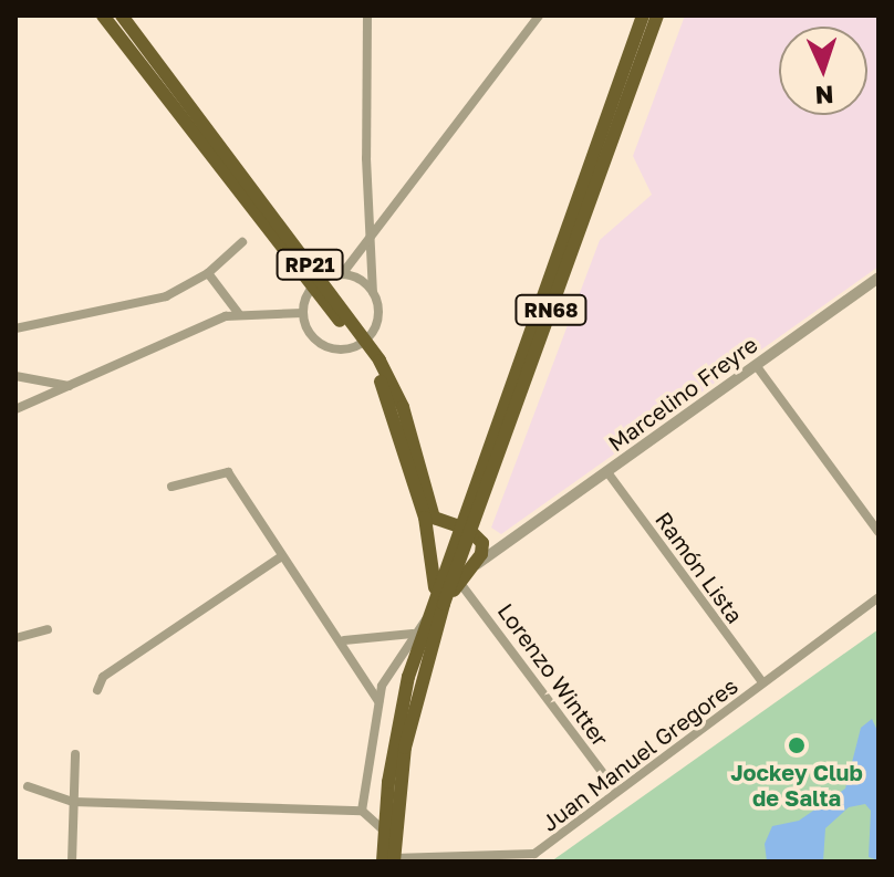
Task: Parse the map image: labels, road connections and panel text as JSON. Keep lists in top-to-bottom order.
{
  "streets": {
    "main road": ["RP21", "RN68"],
    "street": [
      "Marcelino Freyre",
      "Ramón Lista",
      "Lorenzo Wintter",
      "Juan Manuel Gregores"
    ]
  },
  "crossings": [
    ["RP21", "RN68"],
    ["RN68", "Juan Manuel Gregores"],
    ["Marcelino Freyre", "Ramón Lista"],
    ["Ramón Lista", "Juan Manuel Gregores"],
    ["Lorenzo Wintter", "Juan Manuel Gregores"]
  ],
  "places": ["Jockey Club de Salta"],
  "north": "bottom"
}
